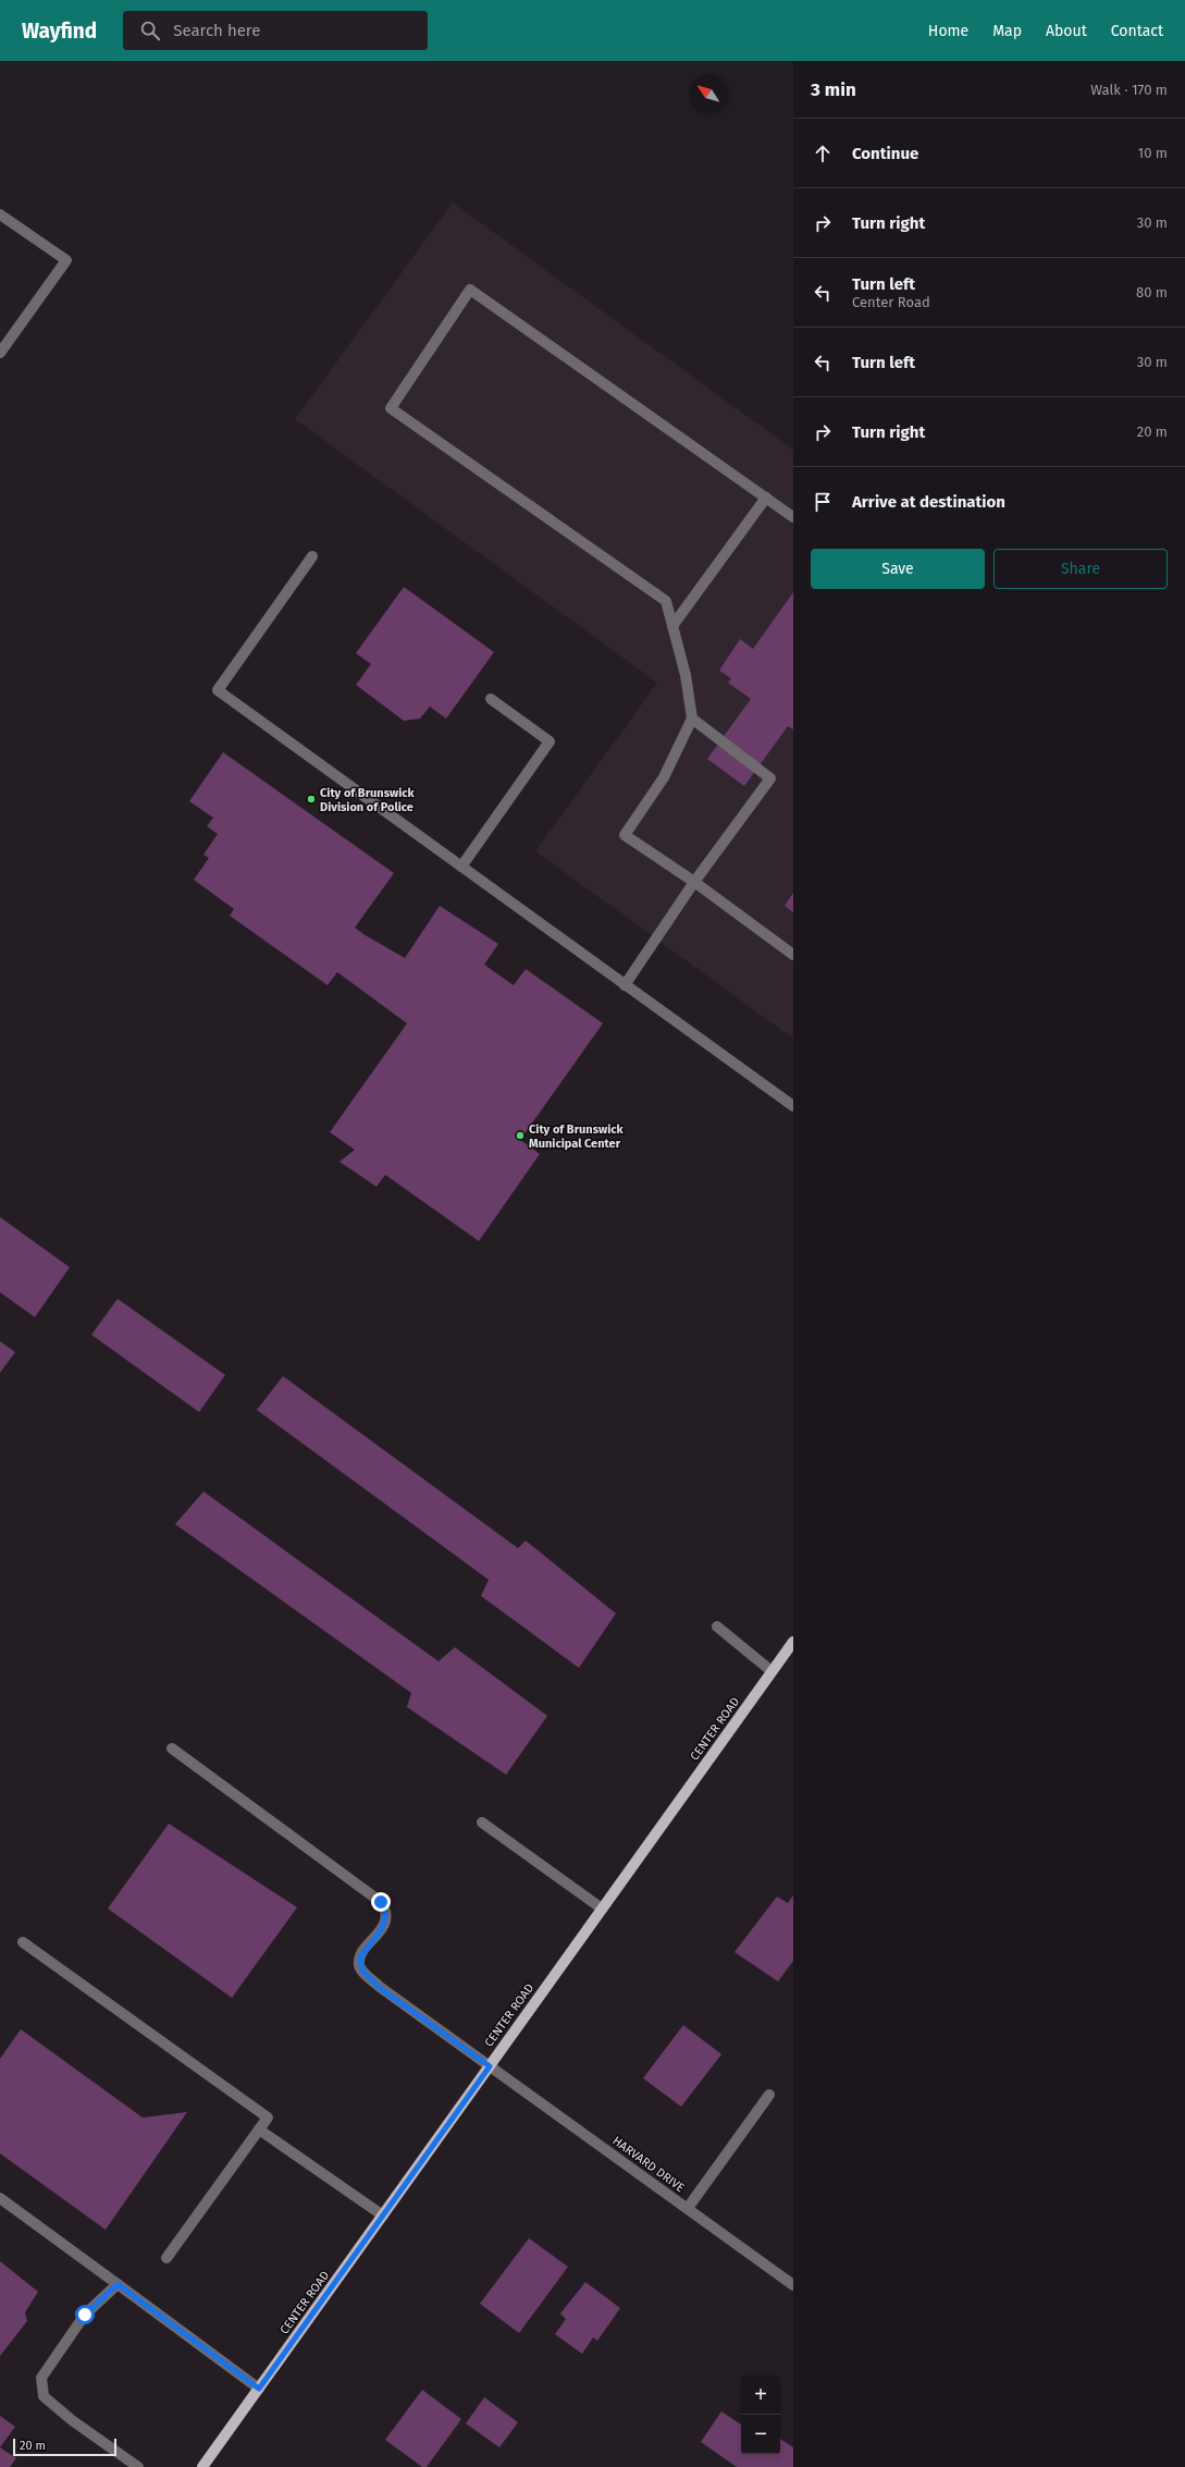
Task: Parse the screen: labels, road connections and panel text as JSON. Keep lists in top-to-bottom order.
{
  "streets": {
    "main road": ["CENTER ROAD"],
    "street": ["HARVARD DRIVE"]
  },
  "crossings": [
    ["CENTER ROAD", "HARVARD DRIVE"]
  ],
  "places": ["City of Brunswick Division of Police", "City of Brunswick Municipal Center"],
  "scale_bar": "20 m",
  "north": "top left",
  "page": {
    "header": "Wayfind",
    "search": "Search here",
    "nav": [
      "Home",
      "Map",
      "About",
      "Contact"
    ],
    "heading": ["3 min", "Walk · 170 m"],
    "list": [
      ["Continue", "10 m"],
      ["Turn right", "30 m"],
      ["Turn left", "Center Road", "80 m"],
      ["Turn left", "30 m"],
      ["Turn right", "20 m"],
      "Arrive at destination"
    ],
    "buttons": ["Save", "Share"],
    "map_buttons": ["+", "−"],
    "scale": "20 m"
  }
}
